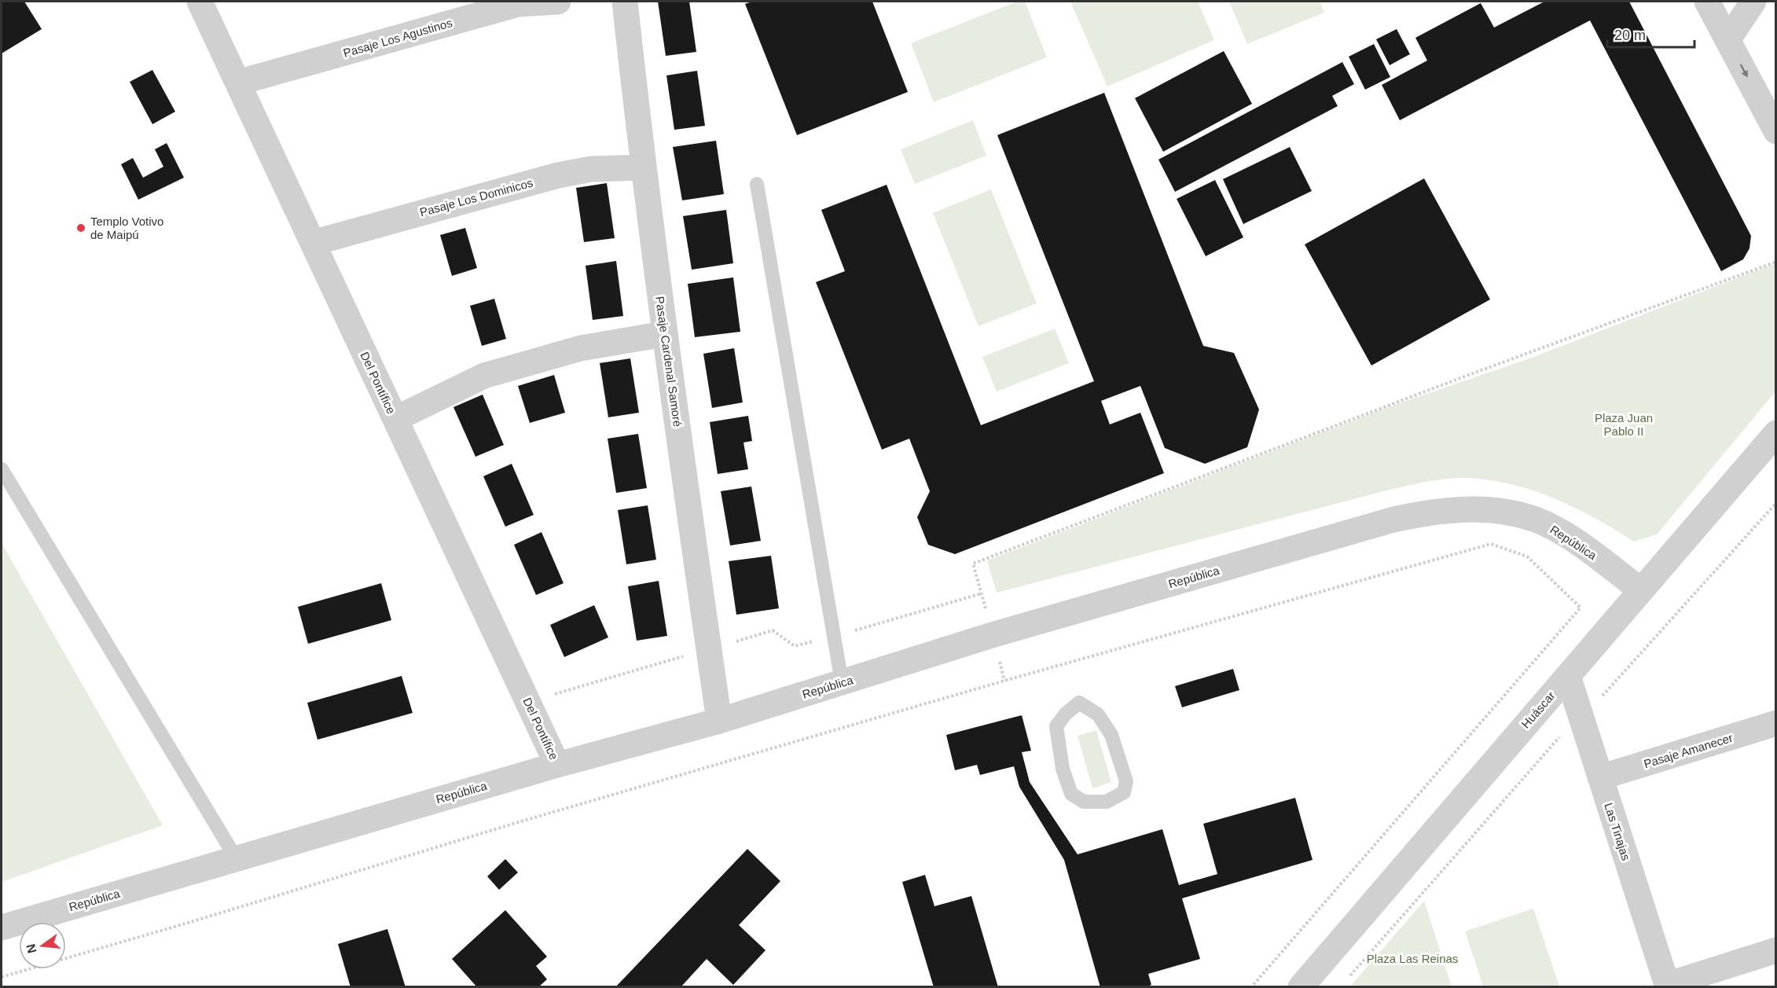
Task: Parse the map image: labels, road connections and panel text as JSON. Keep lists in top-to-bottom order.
{
  "streets": {
    "street": [
      "Pasaje Los Agustinos",
      "Pasaje Los Dominicos",
      "Pasaje Cardenal Samoré",
      "Del Pontífice",
      "República",
      "Huáscar",
      "Pasaje Amanecer",
      "Las Tinajas"
    ]
  },
  "crossings": [
    ["Pasaje Los Agustinos", "Del Pontífice"],
    ["Pasaje Los Dominicos", "Pasaje Cardenal Samoré"],
    ["Pasaje Los Dominicos", "Del Pontífice"],
    ["Pasaje Cardenal Samoré", "República"],
    ["Del Pontífice", "República"],
    ["República", "Huáscar"],
    ["Huáscar", "Las Tinajas"],
    ["Pasaje Amanecer", "Las Tinajas"]
  ],
  "parks": ["Plaza Juan Pablo II", "Plaza Las Reinas"],
  "places": ["Templo Votivo de Maipú"],
  "scale_bar": "20 m",
  "north": "left"
}
